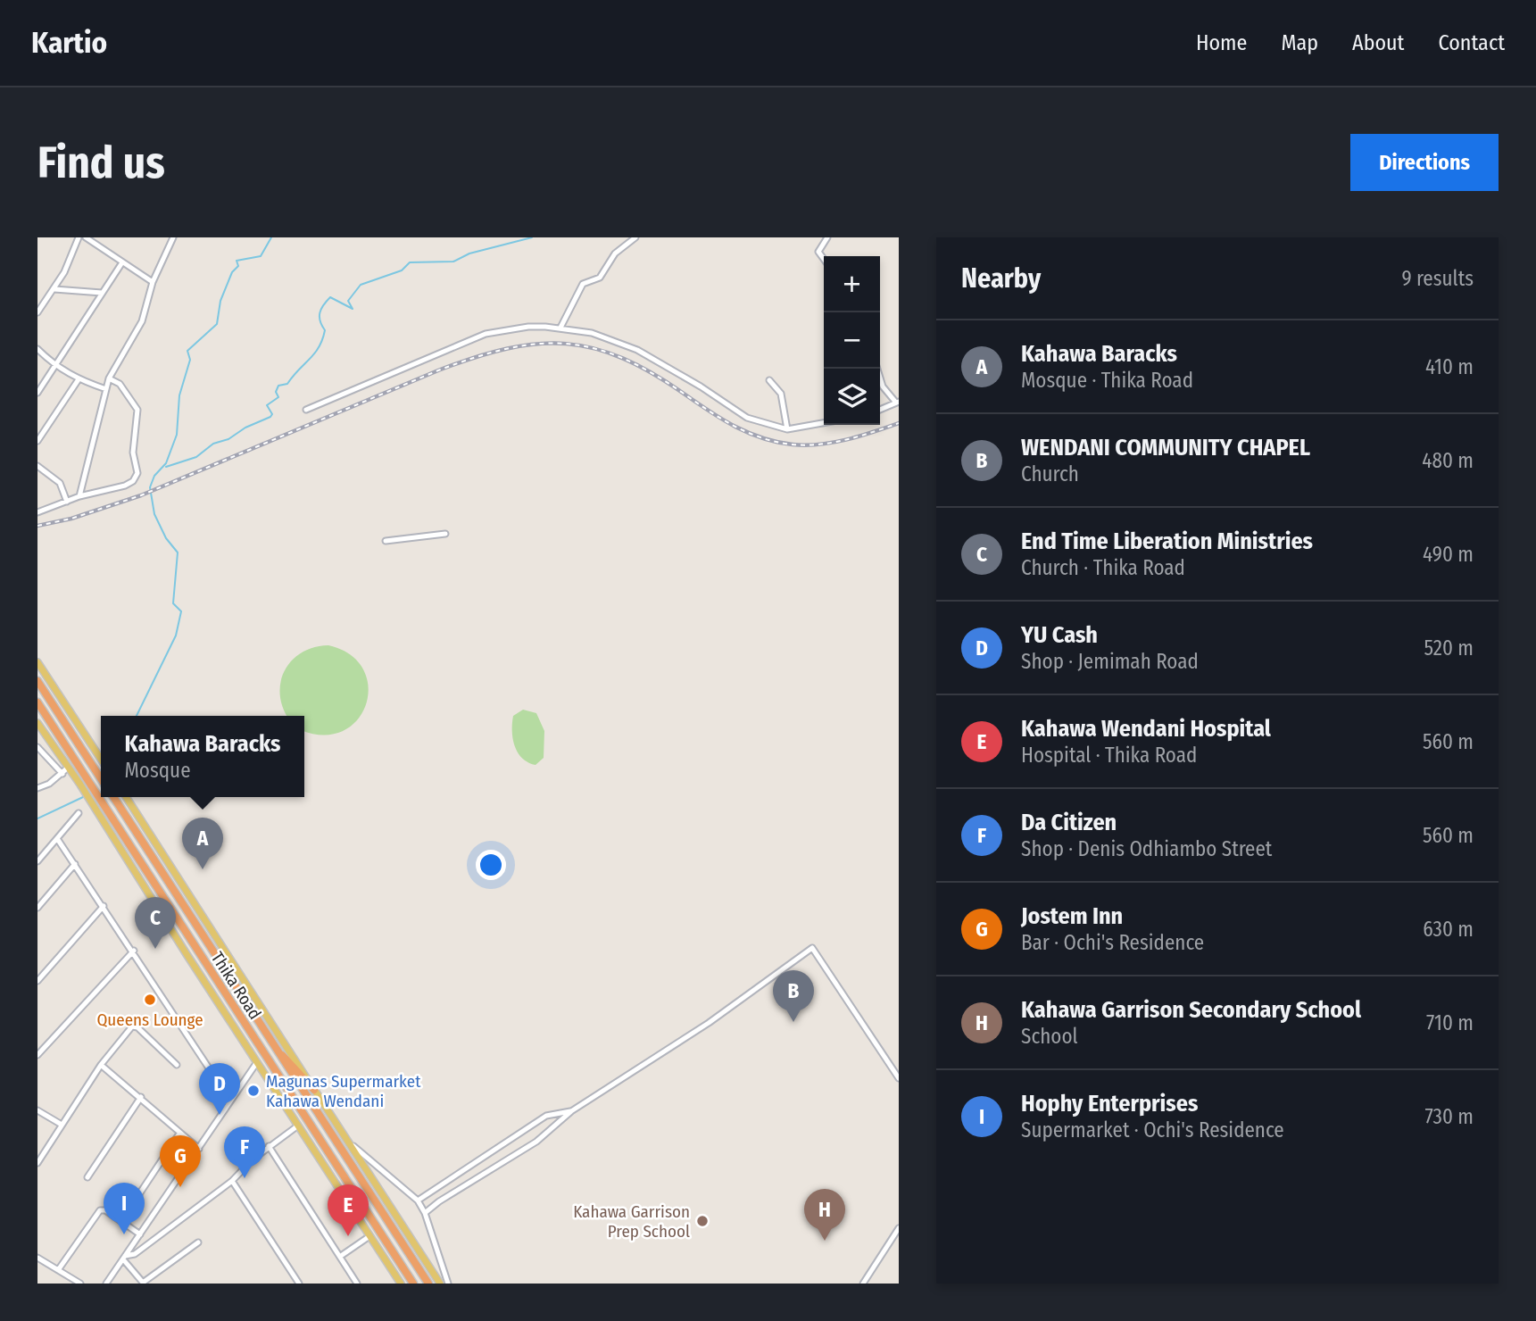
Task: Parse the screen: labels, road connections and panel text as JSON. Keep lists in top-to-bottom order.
{
  "streets": {
    "highway": ["Thika Road"]
  },
  "places": ["Queens Lounge", "Magunas Supermarket Kahawa Wendani", "Kahawa Garrison Prep School"],
  "page": {
    "header": "Kartio",
    "nav": [
      "Home",
      "Map",
      "About",
      "Contact"
    ],
    "buttons": "Directions",
    "title": "Find us",
    "heading": ["Nearby", "9 results"],
    "map_buttons": ["+", "−"],
    "list": [
      {
        "mark": "A",
        "name": "Kahawa Baracks",
        "note": "Mosque · Thika Road",
        "value": "410 m"
      },
      {
        "mark": "B",
        "name": "WENDANI COMMUNITY CHAPEL",
        "note": "Church",
        "value": "480 m"
      },
      {
        "mark": "C",
        "name": "End Time Liberation Ministries",
        "note": "Church · Thika Road",
        "value": "490 m"
      },
      {
        "mark": "D",
        "name": "YU Cash",
        "note": "Shop · Jemimah Road",
        "value": "520 m"
      },
      {
        "mark": "E",
        "name": "Kahawa Wendani Hospital",
        "note": "Hospital · Thika Road",
        "value": "560 m"
      },
      {
        "mark": "F",
        "name": "Da Citizen",
        "note": "Shop · Denis Odhiambo Street",
        "value": "560 m"
      },
      {
        "mark": "G",
        "name": "Jostem Inn",
        "note": "Bar · Ochi's Residence",
        "value": "630 m"
      },
      {
        "mark": "H",
        "name": "Kahawa Garrison Secondary School",
        "note": "School",
        "value": "710 m"
      },
      {
        "mark": "I",
        "name": "Hophy Enterprises",
        "note": "Supermarket · Ochi's Residence",
        "value": "730 m"
      }
    ],
    "popup": ["Kahawa Baracks", "Mosque"],
    "pins": [
      "A",
      "C",
      "B",
      "D",
      "F",
      "G",
      "I",
      "E",
      "H"
    ]
  }
}
